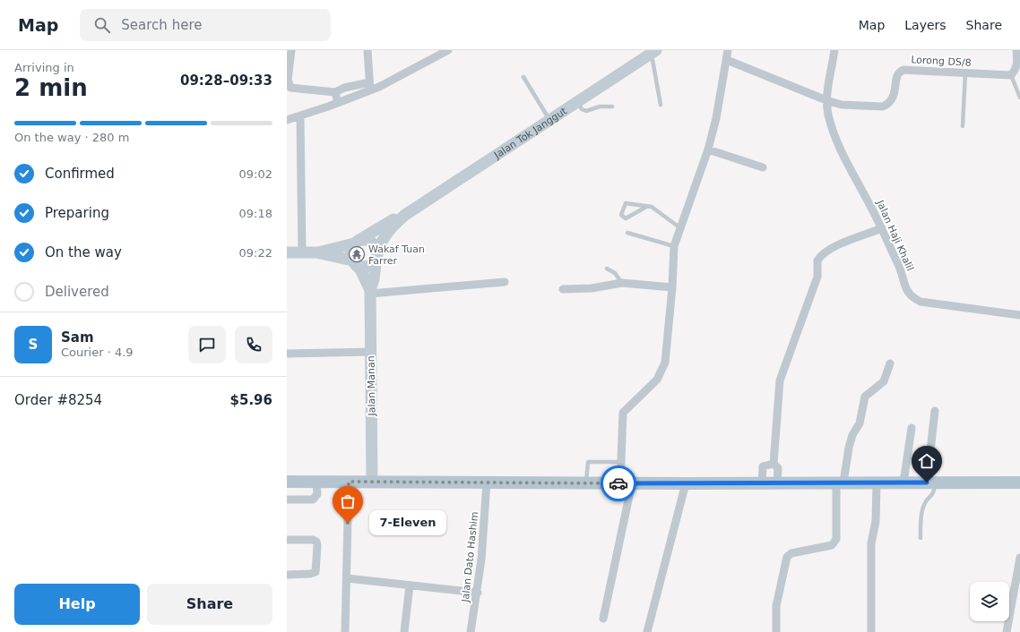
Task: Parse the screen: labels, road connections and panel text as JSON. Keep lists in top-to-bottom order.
{
  "streets": {
    "main road": ["Jalan Tok Janggut", "Jalan Manan"],
    "street": ["Lorong DS/8", "Jalan Haji Khalil", "Jalan Dato Hashim"]
  },
  "crossings": [
    ["Lorong DS/8", "Jalan Haji Khalil"],
    ["Jalan Tok Janggut", "Jalan Manan"]
  ],
  "places": {
    "temple": ["Wakaf Tuan Farrer"],
    "other": ["7-Eleven"]
  },
  "page": {
    "header": "Map",
    "search": "Search here",
    "nav": ["Map", "Layers", "Share"],
    "heading": ["2 min", "Arriving in", "09:28–09:33"],
    "panel": [
      "Sam",
      "Courier · 4.9",
      "Order #8254",
      "$5.96"
    ],
    "bar": "On the way · 280 m",
    "list": [
      ["Confirmed", "09:02"],
      ["Preparing", "09:18"],
      ["On the way", "09:22"],
      "Delivered"
    ],
    "round": "S",
    "bubble": "7-Eleven",
    "buttons": ["Help", "Share"]
  }
}
